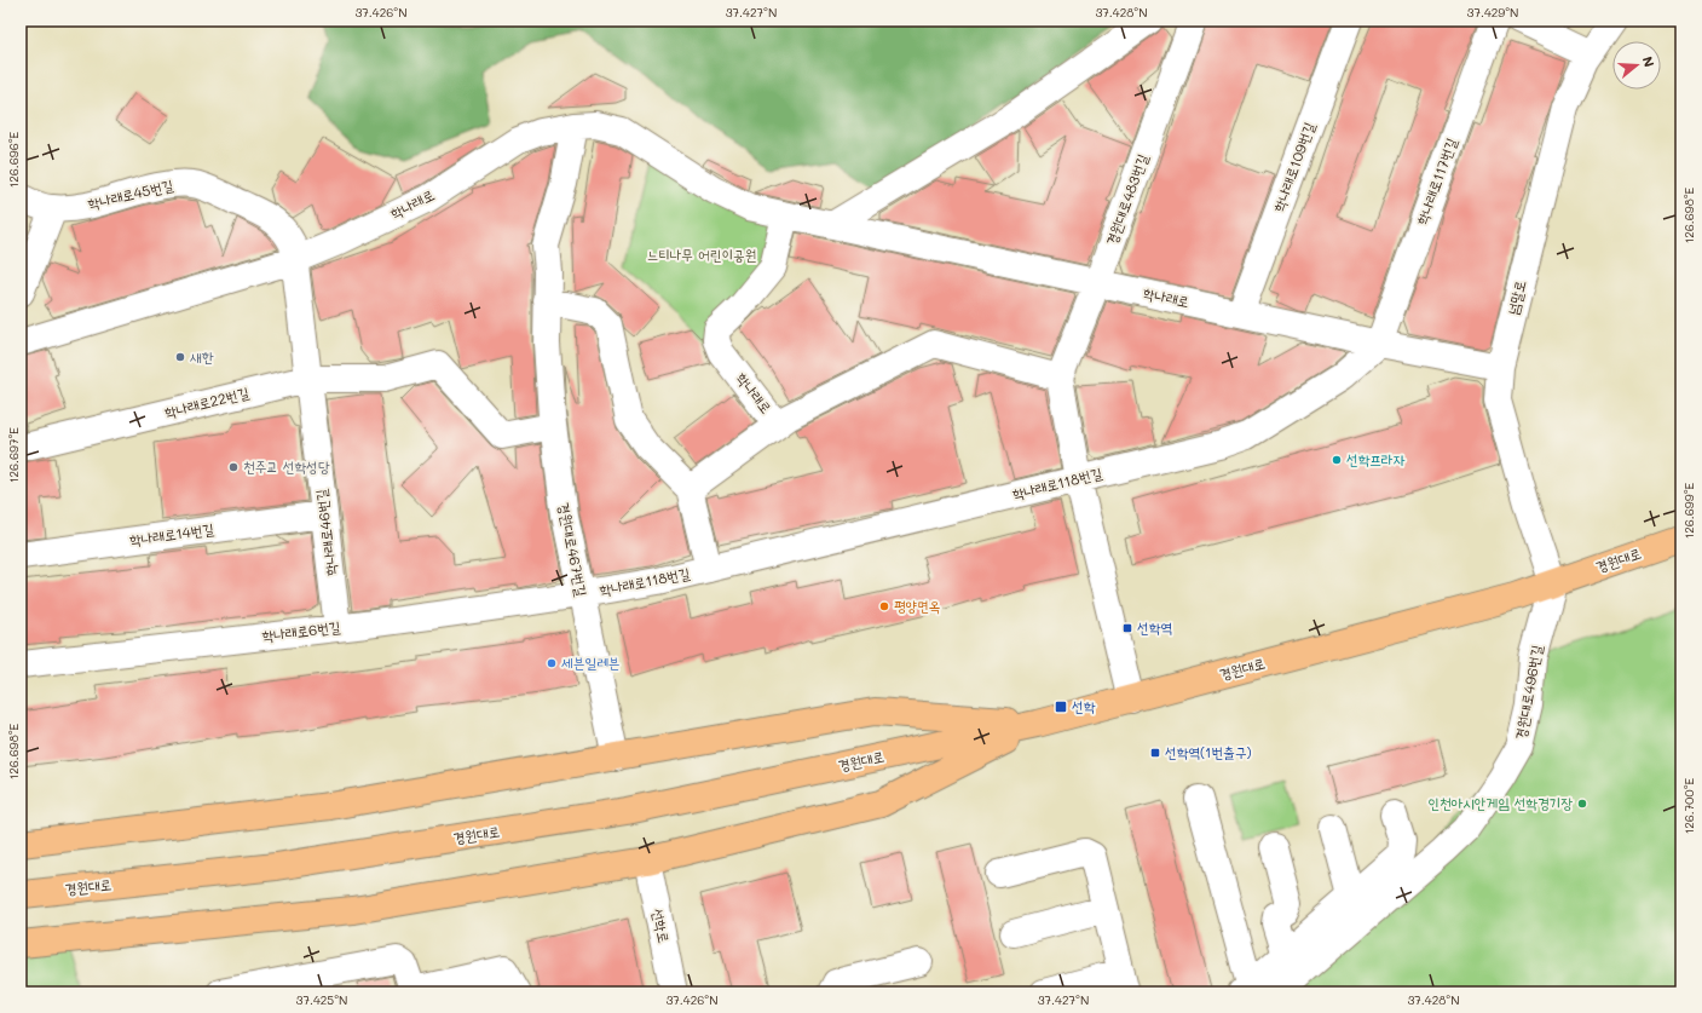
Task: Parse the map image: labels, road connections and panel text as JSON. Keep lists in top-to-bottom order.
{
  "streets": {
    "main road": ["경원대로"],
    "street": [
      "학나래로109번길",
      "학나래로117번길",
      "학나래로45번길",
      "경원대로483번길",
      "학나래로",
      "넘말로",
      "학나래로22번길",
      "학나래로118번길",
      "학나래로46번길",
      "학나래로14번길",
      "경원대로467번길",
      "학나래로6번길",
      "경원대로496번길",
      "선학로"
    ]
  },
  "crossings": [
    ["학나래로109번길", "학나래로"],
    ["학나래로117번길", "학나래로"],
    ["학나래로117번길", "학나래로118번길"],
    ["학나래로45번길", "학나래로"],
    ["학나래로45번길", "학나래로46번길"],
    ["경원대로483번길", "학나래로"],
    ["학나래로", "넘말로"],
    ["학나래로", "학나래로118번길"],
    ["학나래로", "학나래로46번길"],
    ["학나래로", "경원대로467번길"],
    ["넘말로", "경원대로"],
    ["넘말로", "경원대로496번길"],
    ["학나래로22번길", "학나래로46번길"],
    ["학나래로118번길", "경원대로467번길"],
    ["학나래로118번길", "학나래로6번길"],
    ["학나래로46번길", "학나래로14번길"],
    ["학나래로46번길", "학나래로6번길"],
    ["경원대로467번길", "학나래로6번길"],
    ["경원대로", "경원대로496번길"]
  ],
  "parks": ["느티나무 어린이공원"],
  "places": {
    "other": [
      "새한",
      "선학프라자",
      "천주교 선학성당",
      "평양면옥",
      "세븐일레븐",
      "인천아시안게임 선학경기장"
    ],
    "transit": ["선학역", "선학", "선학역(1번출구)"]
  },
  "north": "right",
  "coordinates": [
    "37.426°N",
    "37.427°N",
    "37.428°N",
    "37.429°N",
    "126.696°E",
    "126.698°E",
    "126.697°E",
    "126.699°E",
    "126.700°E",
    "37.425°N"
  ]
}
